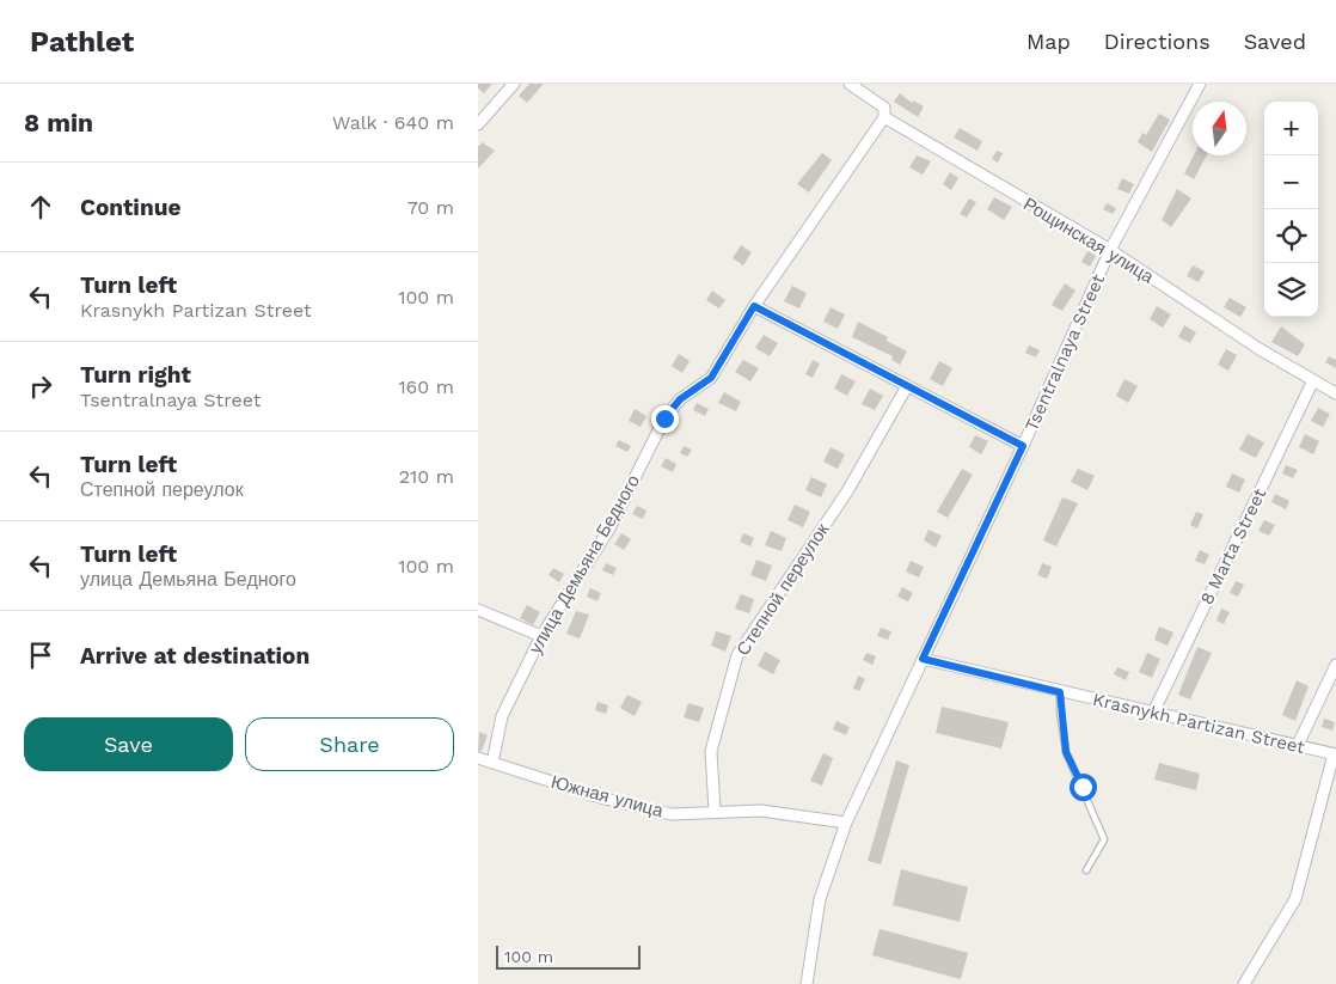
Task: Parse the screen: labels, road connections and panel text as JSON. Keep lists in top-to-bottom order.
{
  "streets": {
    "street": [
      "Рощинская улица",
      "Tsentralnaya Street",
      "8 Marta Street",
      "улица Демьяна Бедного",
      "Степной переулок",
      "Krasnykh Partizan Street",
      "Южная улица"
    ]
  },
  "crossings": [
    ["Рощинская улица", "Tsentralnaya Street"],
    ["Рощинская улица", "8 Marta Street"],
    ["Рощинская улица", "улица Демьяна Бедного"],
    ["Tsentralnaya Street", "Krasnykh Partizan Street"],
    ["Tsentralnaya Street", "Южная улица"],
    ["8 Marta Street", "Krasnykh Partizan Street"],
    ["улица Демьяна Бедного", "Южная улица"],
    ["Степной переулок", "Южная улица"]
  ],
  "scale_bar": "100 m",
  "north": "top",
  "page": {
    "header": "Pathlet",
    "nav": ["Map", "Directions", "Saved"],
    "heading": ["8 min", "Walk · 640 m"],
    "map_buttons": ["+", "−"],
    "list": [
      ["Continue", "70 m"],
      ["Turn left", "Krasnykh Partizan Street", "100 m"],
      ["Turn right", "Tsentralnaya Street", "160 m"],
      ["Turn left", "Степной переулок", "210 m"],
      ["Turn left", "улица Демьяна Бедного", "100 m"],
      "Arrive at destination"
    ],
    "buttons": ["Save", "Share"],
    "scale": "100 m"
  }
}
